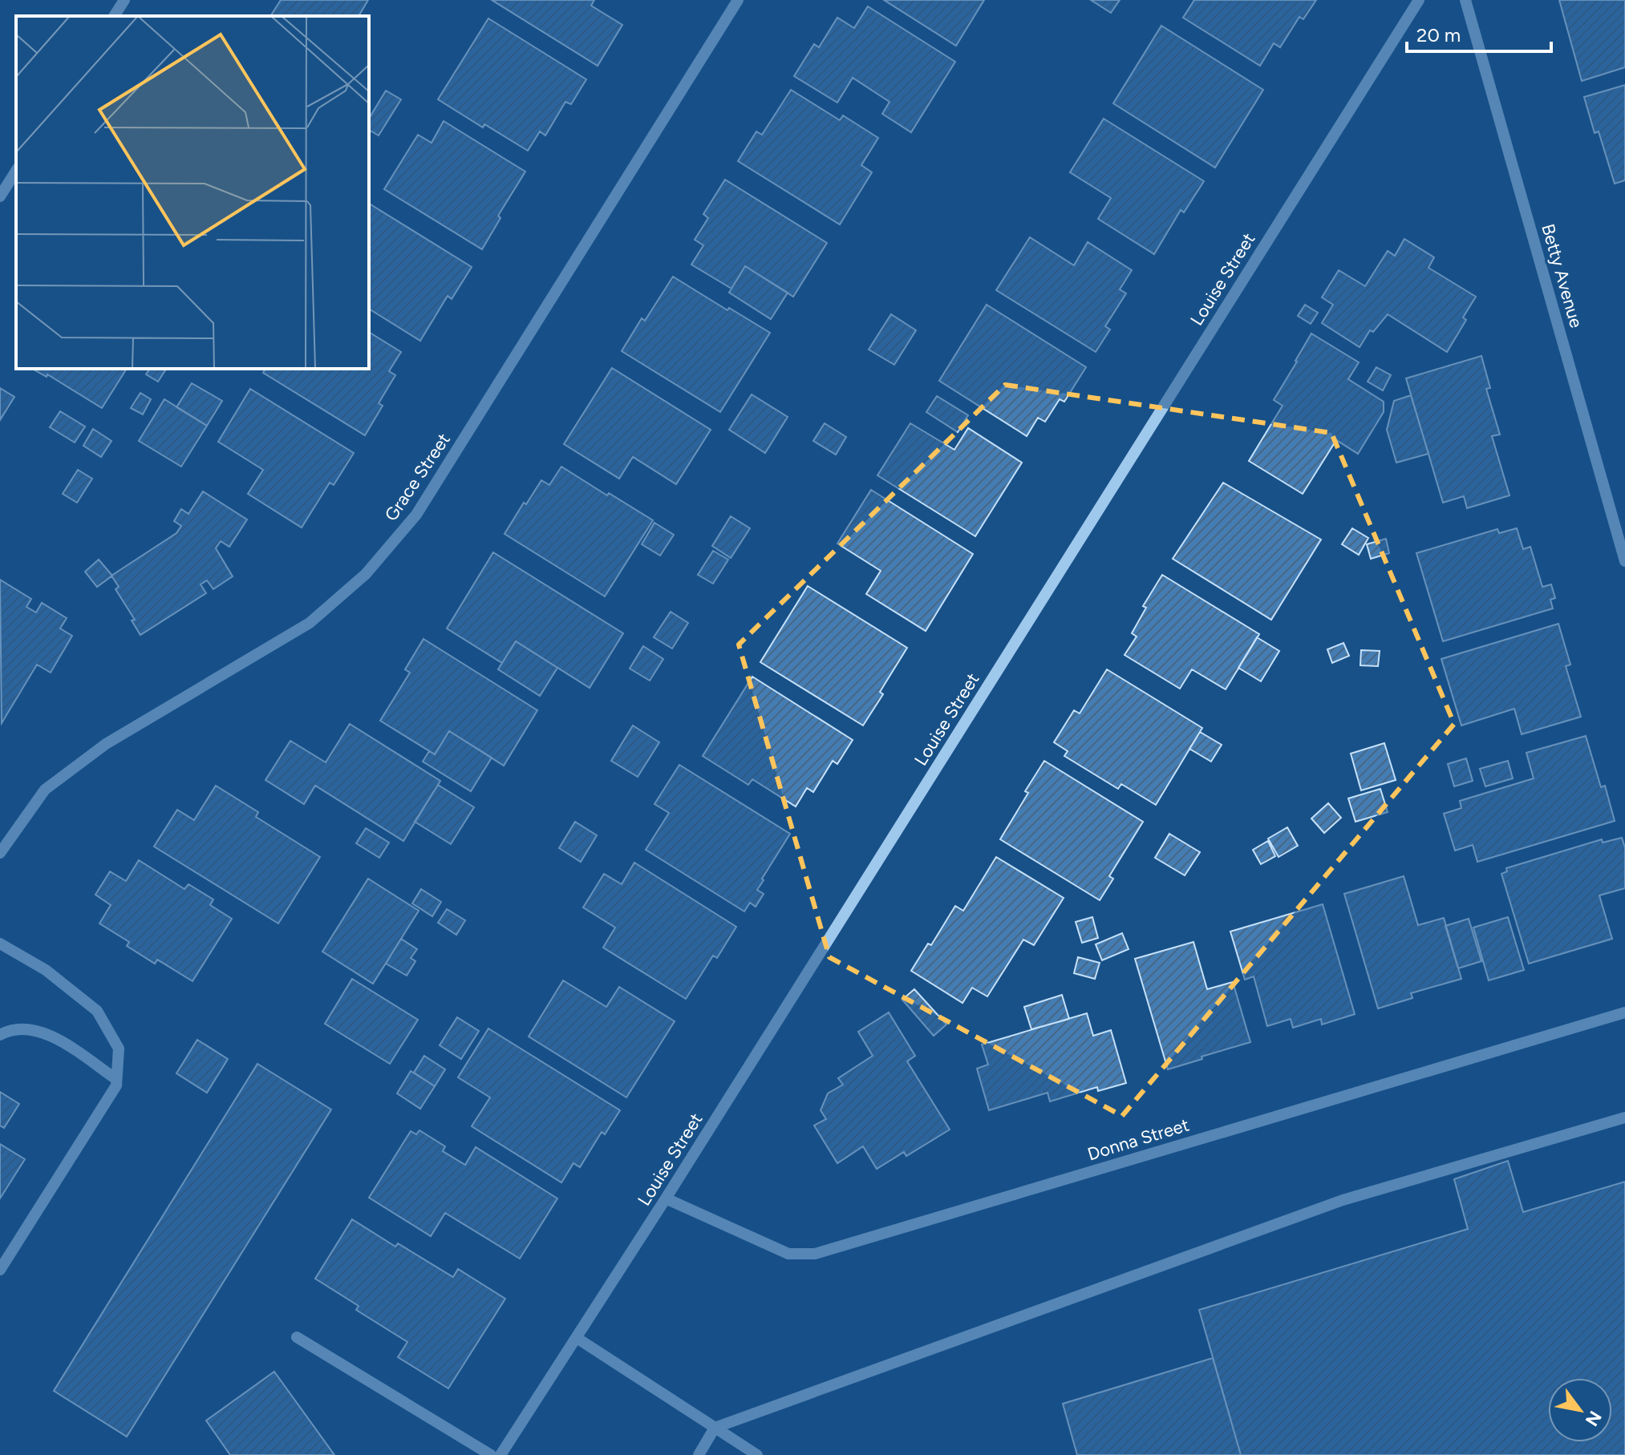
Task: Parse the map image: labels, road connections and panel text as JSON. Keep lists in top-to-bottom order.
{
  "streets": {
    "street": [
      "Betty Avenue",
      "Louise Street",
      "Grace Street",
      "Donna Street"
    ]
  },
  "crossings": [
    ["Louise Street", "Donna Street"]
  ],
  "scale_bar": "20 m",
  "north": "bottom right"
}
